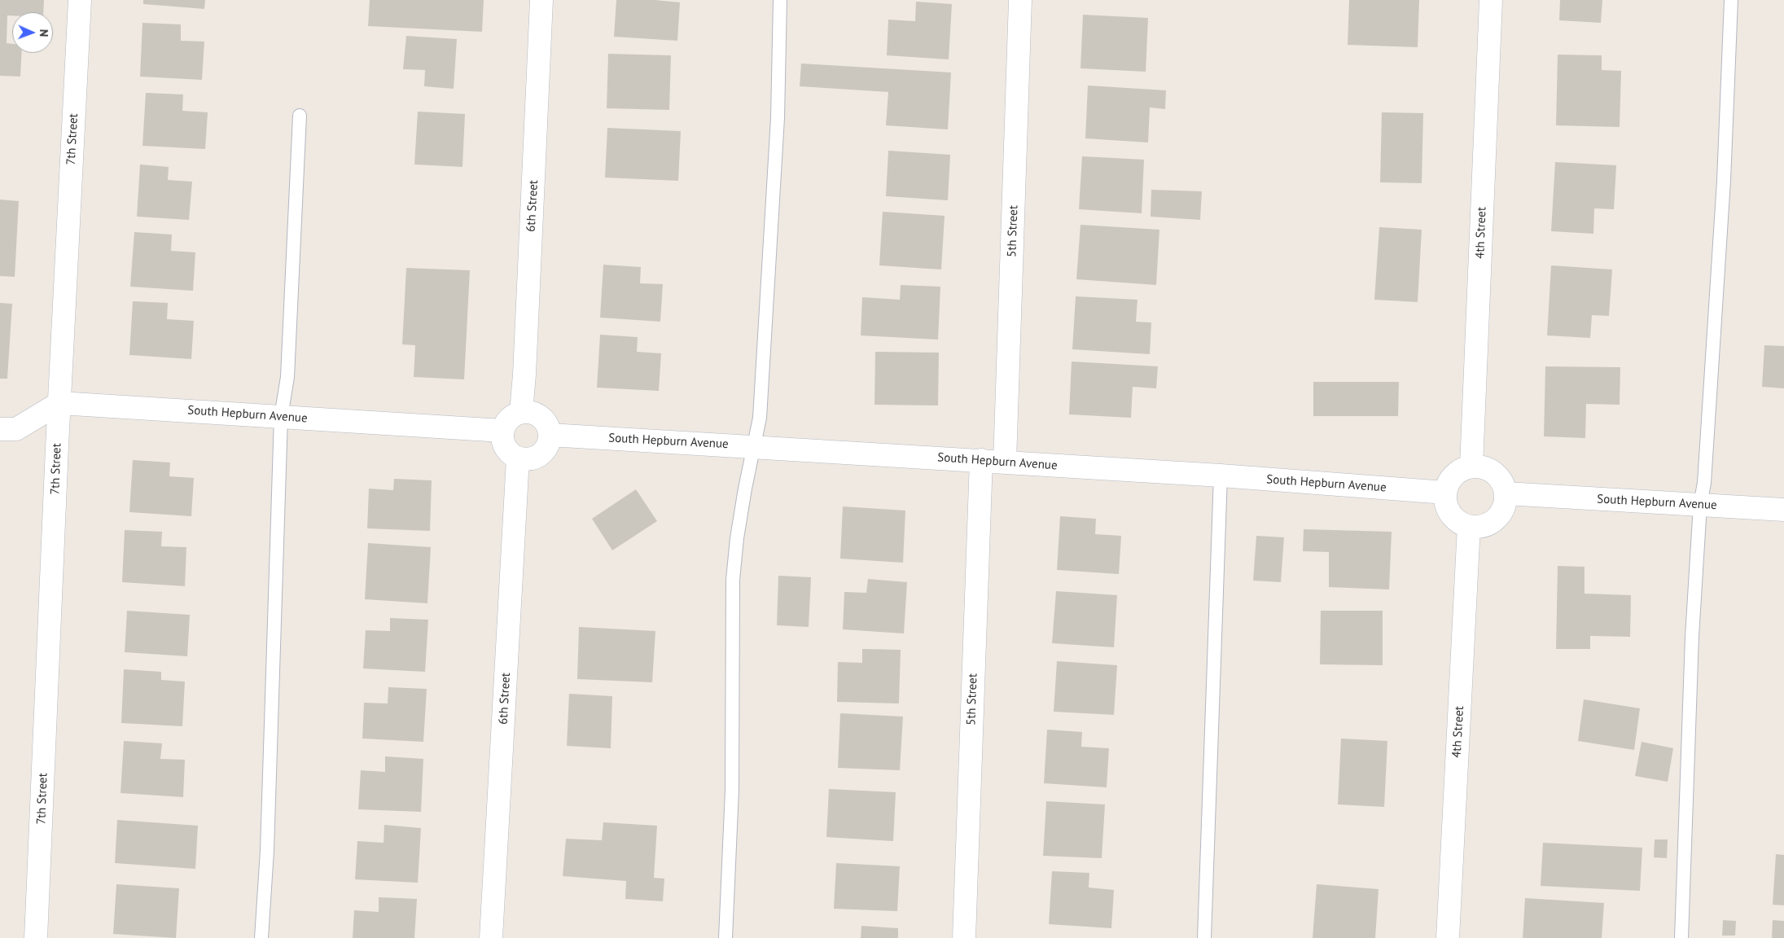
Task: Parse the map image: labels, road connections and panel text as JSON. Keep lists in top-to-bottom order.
{
  "streets": {
    "street": [
      "7th Street",
      "6th Street",
      "5th Street",
      "4th Street",
      "South Hepburn Avenue"
    ]
  },
  "crossings": [
    ["7th Street", "South Hepburn Avenue"],
    ["6th Street", "South Hepburn Avenue"],
    ["5th Street", "South Hepburn Avenue"],
    ["4th Street", "South Hepburn Avenue"]
  ],
  "north": "right"
}
